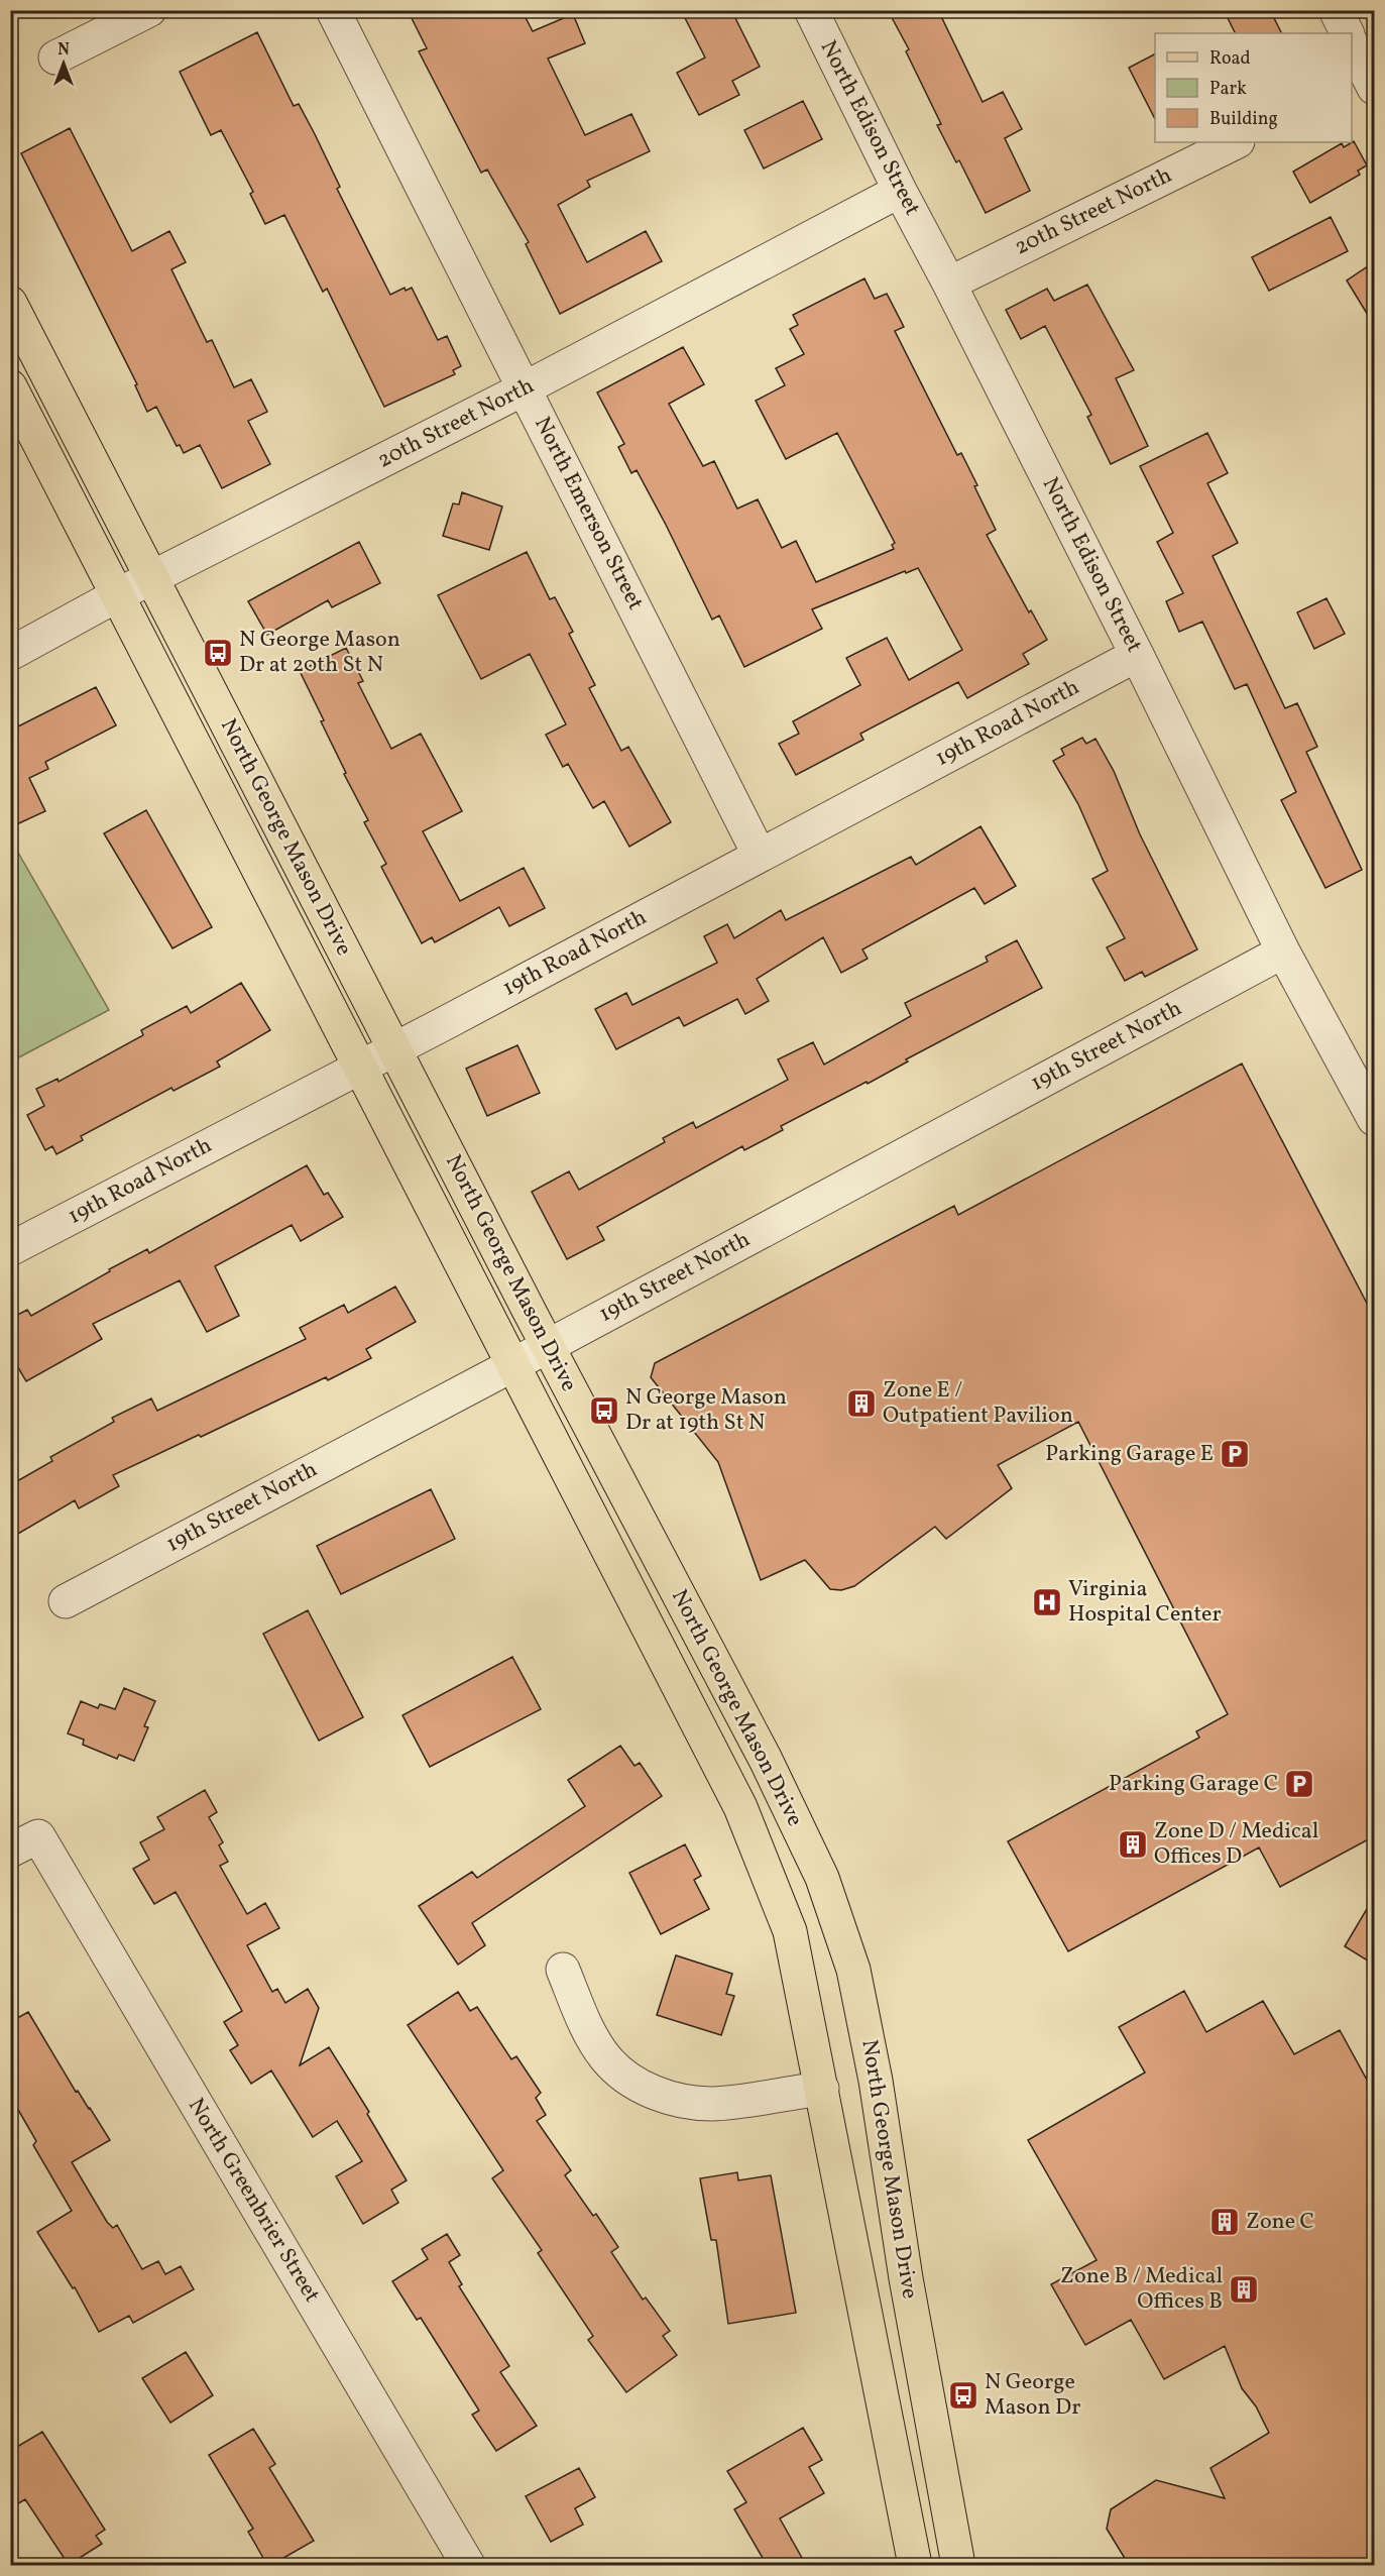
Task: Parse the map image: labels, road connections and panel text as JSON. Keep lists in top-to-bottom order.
{
  "streets": {
    "main road": ["North George Mason Drive"],
    "street": [
      "North Edison Street",
      "20th Street North",
      "North Emerson Street",
      "19th Road North",
      "19th Street North",
      "North Greenbrier Street"
    ]
  },
  "crossings": [
    ["North Edison Street", "20th Street North"],
    ["North Edison Street", "19th Road North"],
    ["North Edison Street", "19th Street North"],
    ["20th Street North", "North Emerson Street"],
    ["20th Street North", "North George Mason Drive"],
    ["North Emerson Street", "19th Road North"],
    ["19th Road North", "North George Mason Drive"],
    ["North George Mason Drive", "19th Street North"]
  ],
  "places": {
    "bus stop": ["N George Mason Dr at 20th St N", "N George Mason Dr at 19th St N", "N George Mason Dr"],
    "building": [
      "Zone E / Outpatient Pavilion",
      "Zone D / Medical Offices D",
      "Zone C",
      "Zone B / Medical Offices B"
    ],
    "parking": ["Parking Garage E", "Parking Garage C"],
    "hospital": ["Virginia Hospital Center"]
  },
  "legend": ["Road", "Park", "Building"],
  "north": "top"
}
